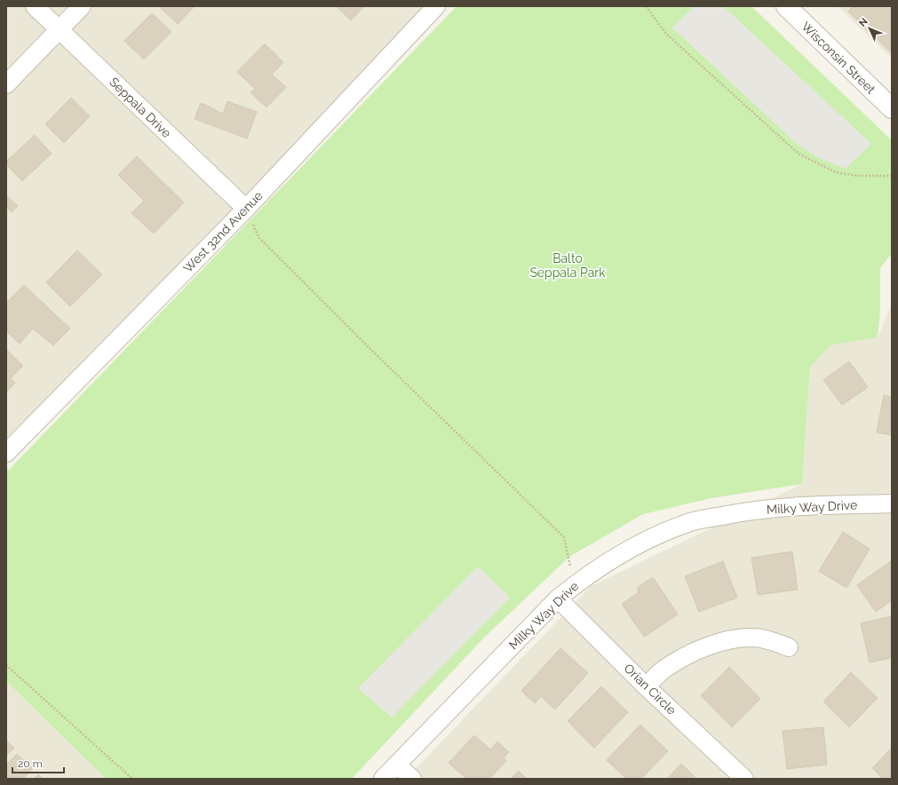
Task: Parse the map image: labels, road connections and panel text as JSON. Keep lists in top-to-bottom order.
{
  "streets": {
    "street": [
      "Wisconsin Street",
      "Seppala Drive",
      "West 32nd Avenue",
      "Milky Way Drive",
      "Orian Circle"
    ]
  },
  "crossings": [
    ["Seppala Drive", "West 32nd Avenue"],
    ["Milky Way Drive", "Orian Circle"]
  ],
  "parks": ["Balto Seppala Park"],
  "scale_bar": "20 m",
  "north": "top left"
}
